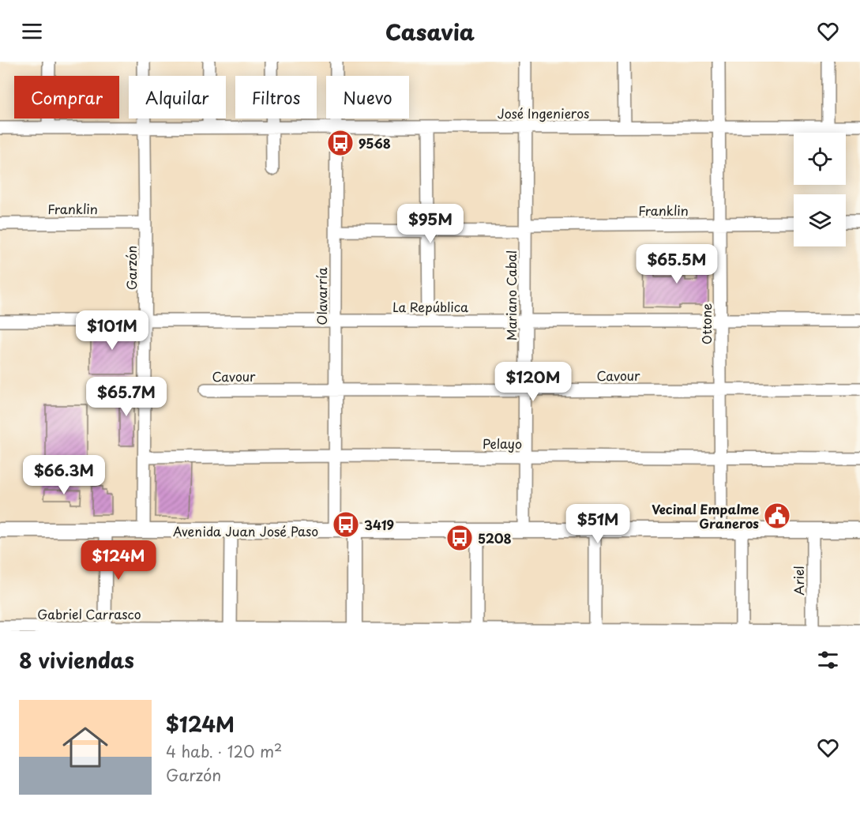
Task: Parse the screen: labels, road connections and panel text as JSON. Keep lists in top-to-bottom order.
{
  "streets": {
    "main road": ["Avenida Juan José Paso"],
    "street": [
      "José Ingenieros",
      "Franklin",
      "Garzón",
      "Mariano Cabal",
      "Olavarría",
      "La República",
      "Ottone",
      "Cavour",
      "Pelayo",
      "Ariel",
      "Gabriel Carrasco"
    ]
  },
  "crossings": [
    ["José Ingenieros", "Garzón"],
    ["José Ingenieros", "Mariano Cabal"],
    ["José Ingenieros", "Olavarría"],
    ["José Ingenieros", "Ottone"],
    ["Franklin", "Garzón"],
    ["Franklin", "Mariano Cabal"],
    ["Franklin", "Olavarría"],
    ["Franklin", "Ottone"],
    ["Garzón", "La República"],
    ["Garzón", "Pelayo"],
    ["Garzón", "Avenida Juan José Paso"],
    ["Mariano Cabal", "La República"],
    ["Mariano Cabal", "Cavour"],
    ["Mariano Cabal", "Pelayo"],
    ["Mariano Cabal", "Avenida Juan José Paso"],
    ["Olavarría", "La República"],
    ["Olavarría", "Cavour"],
    ["Olavarría", "Pelayo"],
    ["Olavarría", "Avenida Juan José Paso"],
    ["La República", "Ottone"],
    ["Ottone", "Cavour"],
    ["Ottone", "Pelayo"],
    ["Ottone", "Avenida Juan José Paso"],
    ["Avenida Juan José Paso", "Ariel"],
    ["Ariel", "Gabriel Carrasco"]
  ],
  "places": {
    "bus stop": ["9568", "3419", "5208"],
    "public building": ["Vecinal Empalme Graneros"]
  },
  "page": {
    "header": "Casavia",
    "chip": [
      "Comprar",
      "Alquilar",
      "Filtros",
      "Nuevo"
    ],
    "price": [
      "$95M",
      "$65.5M",
      "$101M",
      "$120M",
      "$65.7M",
      "$66.3M",
      "$51M",
      "$124M"
    ],
    "heading": "8 viviendas",
    "list": [
      {
        "name": "$124M",
        "note": "4 hab. · 120 m² · Garzón"
      }
    ]
  }
}
